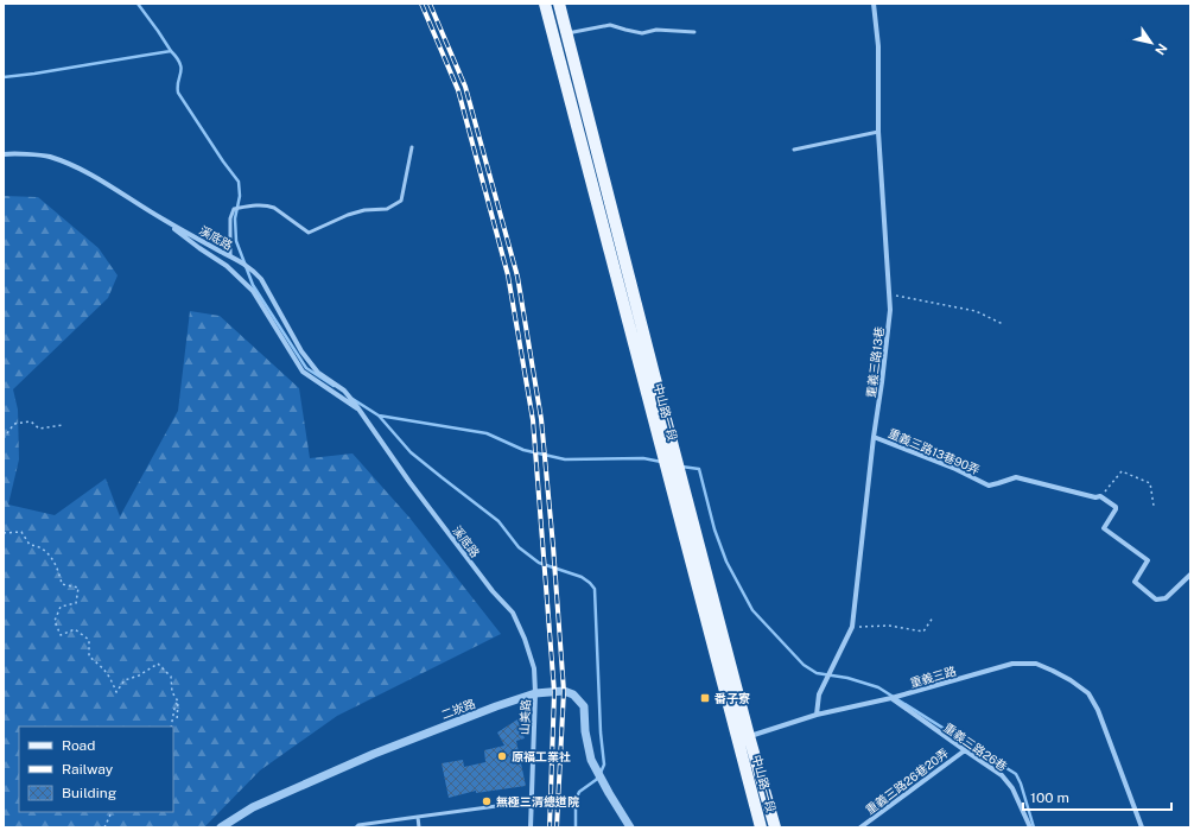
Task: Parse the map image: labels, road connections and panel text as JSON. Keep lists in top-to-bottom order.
{
  "streets": {
    "main road": ["中山路一段"],
    "street": [
      "溪底路",
      "重義三路13巷",
      "重義三路13巷90弄",
      "重義三路",
      "二崁路",
      "山美路",
      "重義三路26巷",
      "重義三路26巷20弄"
    ]
  },
  "crossings": [
    ["溪底路", "二崁路"],
    ["溪底路", "山美路"],
    ["重義三路13巷", "重義三路13巷90弄"],
    ["重義三路13巷", "重義三路"],
    ["中山路一段", "重義三路"],
    ["重義三路", "重義三路26巷"],
    ["二崁路", "山美路"],
    ["重義三路26巷", "重義三路26巷20弄"]
  ],
  "places": {
    "transit": ["番子寮"],
    "other": ["原福工業社", "無極三清總道院"]
  },
  "legend": ["Road", "Railway", "Building"],
  "scale_bar": "100 m",
  "north": "bottom right"
}
